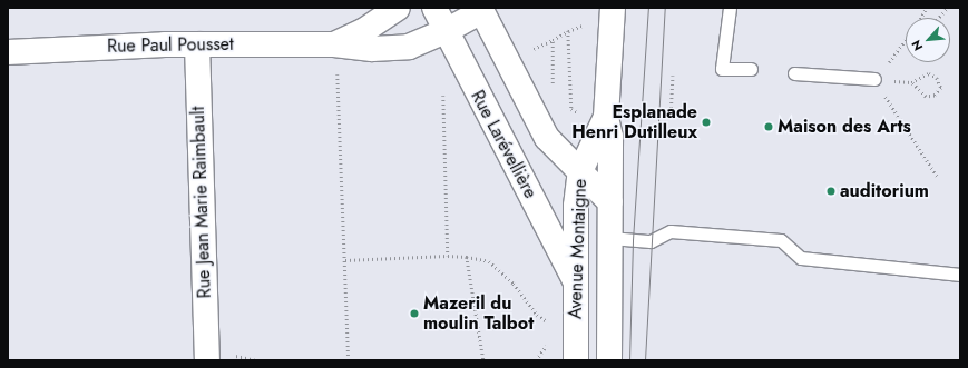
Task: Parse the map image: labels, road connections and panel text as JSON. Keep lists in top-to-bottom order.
{
  "streets": {
    "street": [
      "Rue Paul Pousset",
      "Rue Larévellière",
      "Rue Jean Marie Raimbault",
      "Avenue Montaigne"
    ]
  },
  "crossings": [
    ["Rue Paul Pousset", "Rue Larévellière"],
    ["Rue Paul Pousset", "Rue Jean Marie Raimbault"],
    ["Rue Larévellière", "Avenue Montaigne"]
  ],
  "places": [
    "Esplanade Henri Dutilleux",
    "Maison des Arts",
    "auditorium",
    "Mazeril du moulin Talbot"
  ],
  "north": "bottom left"
}
